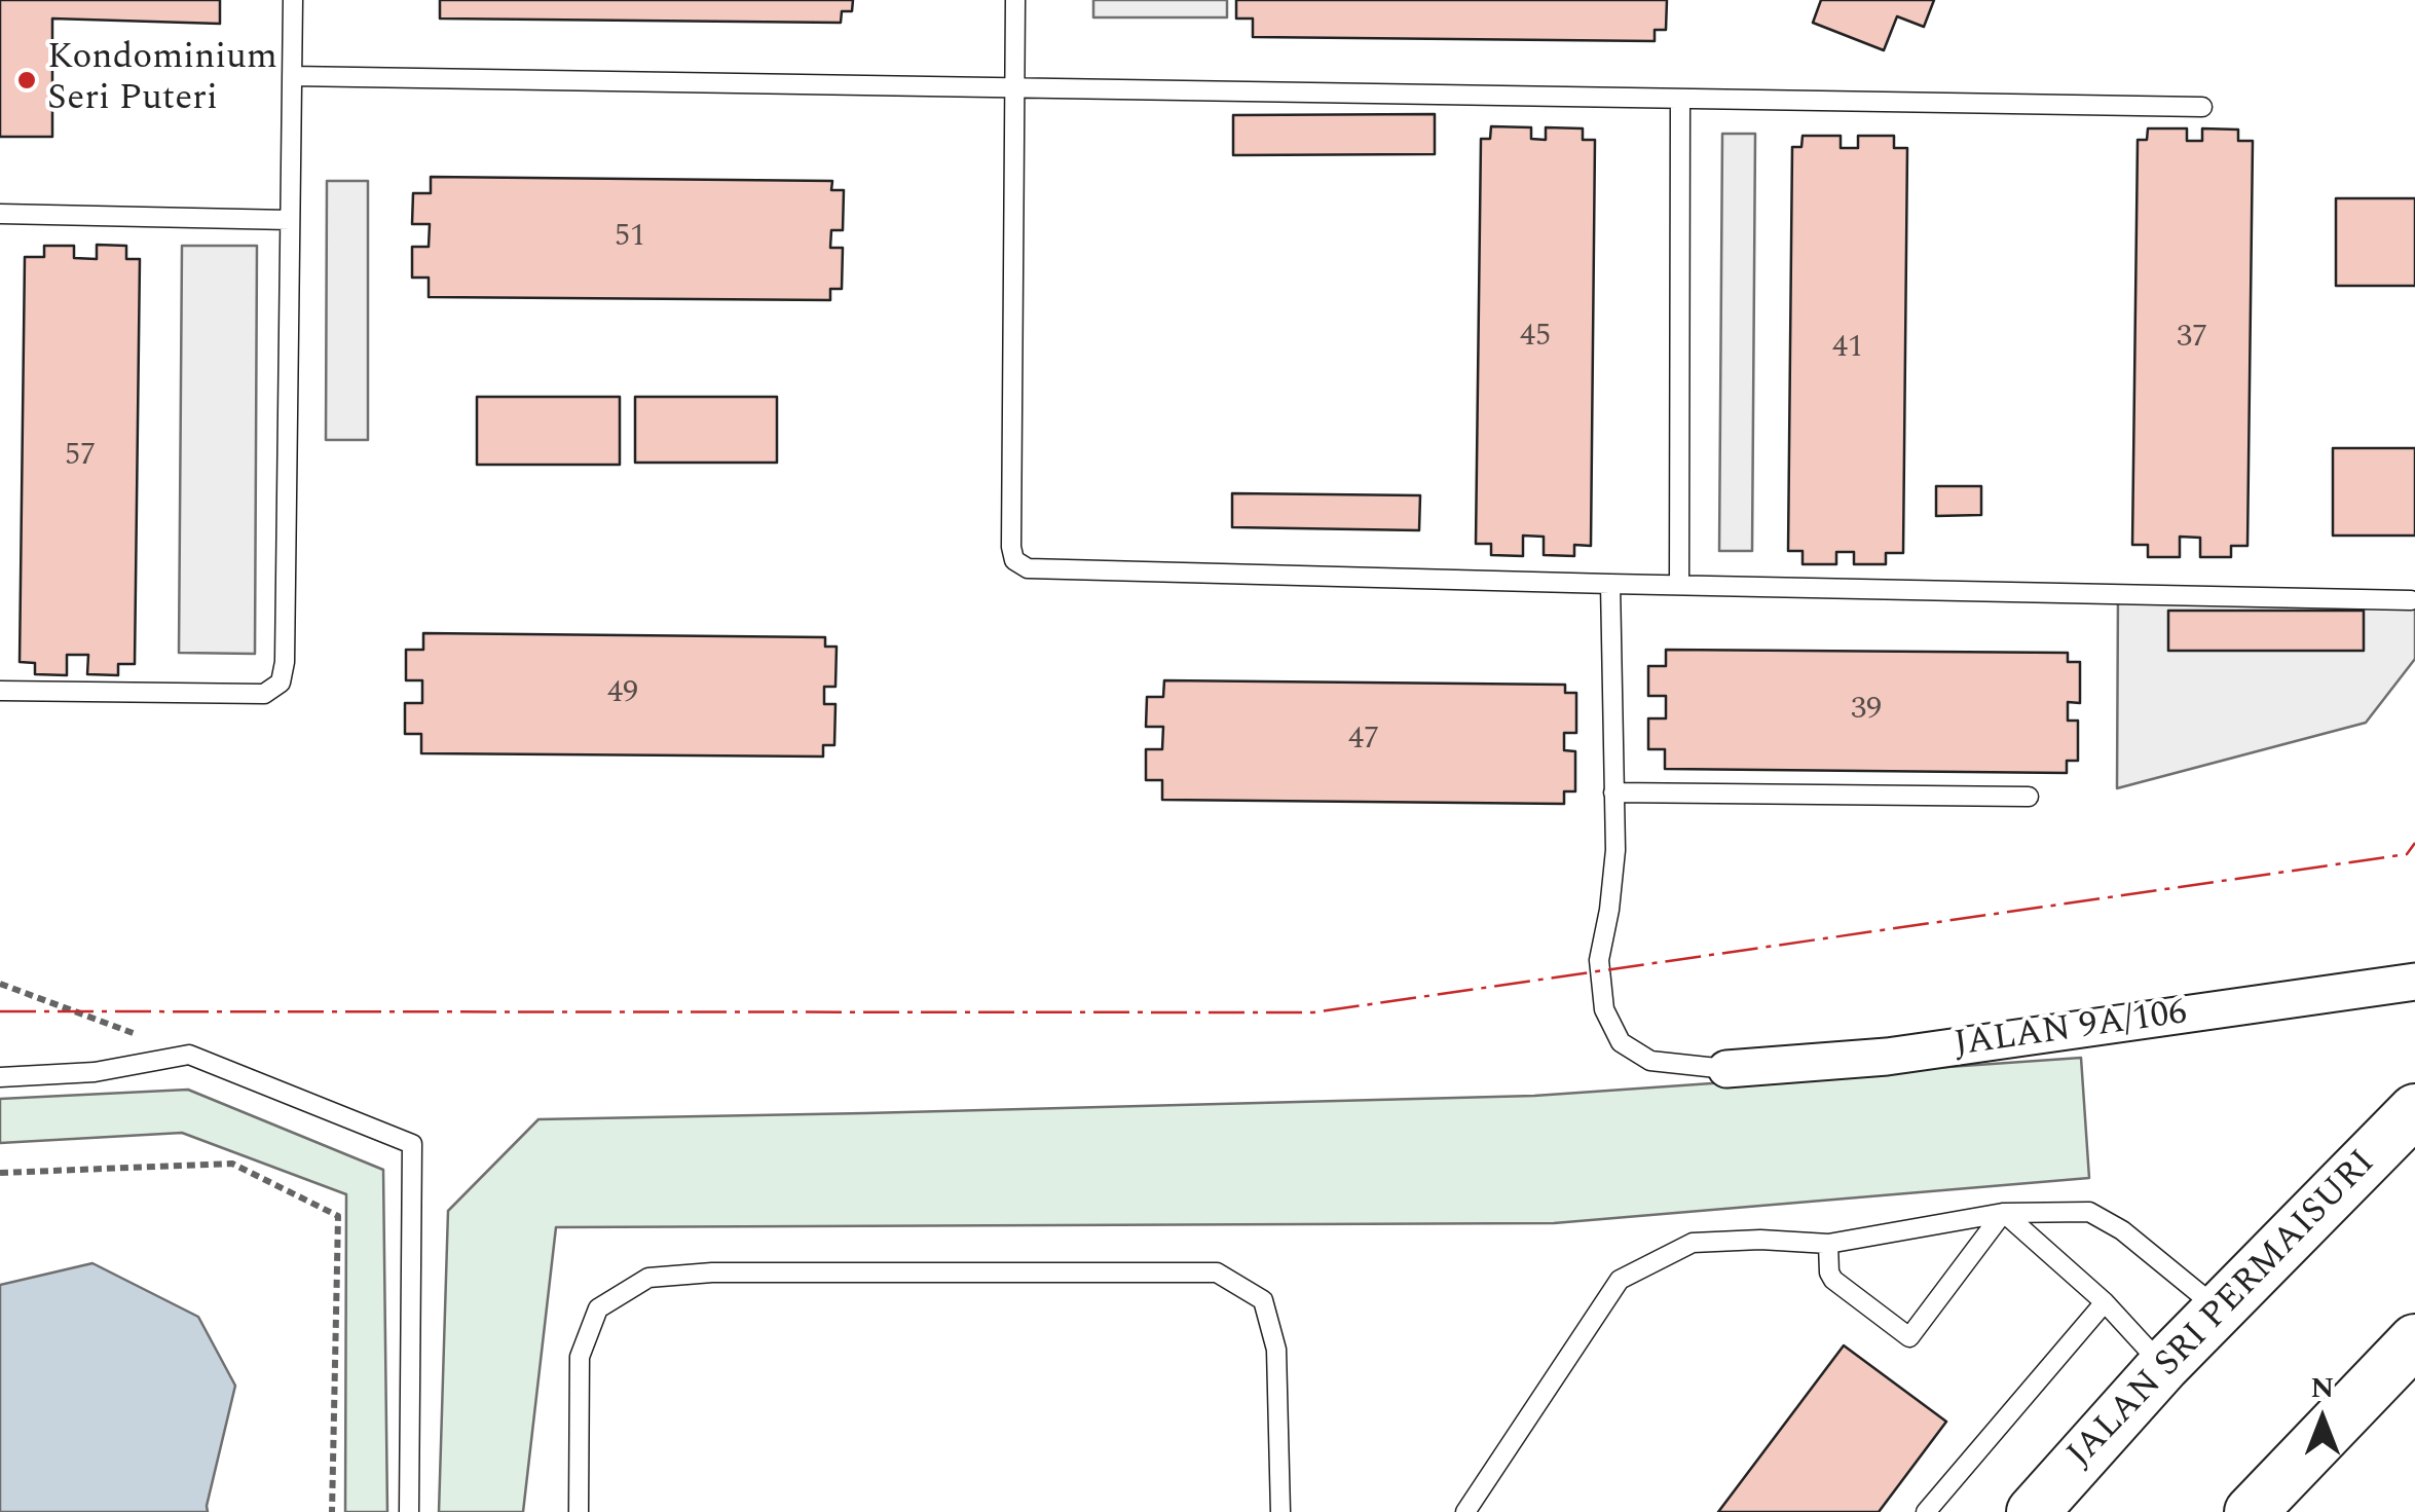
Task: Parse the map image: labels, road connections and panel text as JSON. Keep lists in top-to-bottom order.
{
  "streets": {
    "street": ["JALAN 9A/106", "JALAN SRI PERMAISURI"]
  },
  "places": ["Kondominium Seri Puteri"],
  "house_numbers": [
    "51",
    "45",
    "37",
    "41",
    "57",
    "49",
    "39",
    "47"
  ],
  "north": "top"
}
